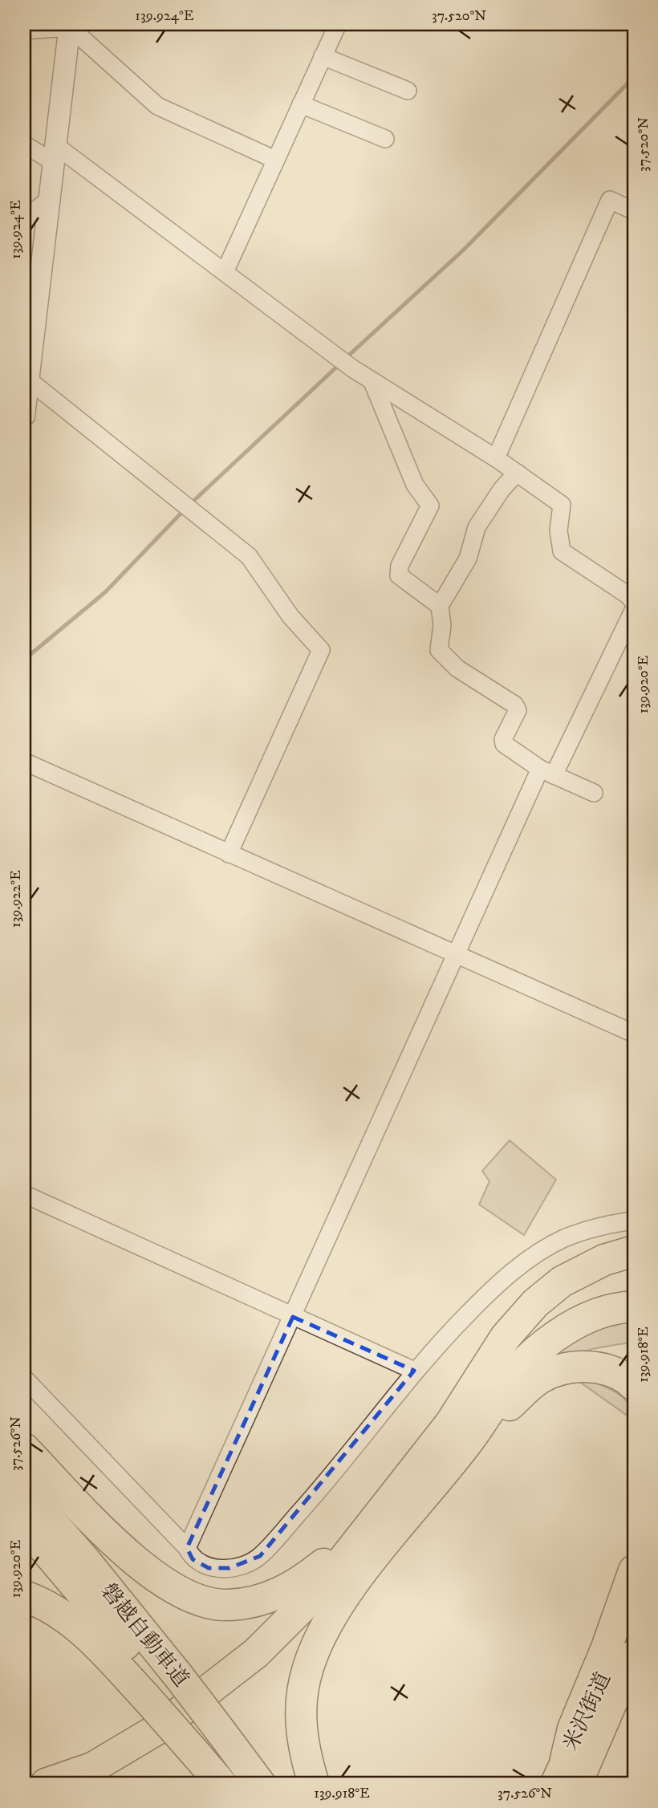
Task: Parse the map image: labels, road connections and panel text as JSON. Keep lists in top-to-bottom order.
{
  "streets": {
    "highway": ["磐越自動車道", "米沢街道"]
  },
  "coordinates": [
    "139.924°E",
    "37.520°N",
    "139.920°E",
    "139.922°E",
    "139.918°E",
    "37.526°N"
  ]
}
